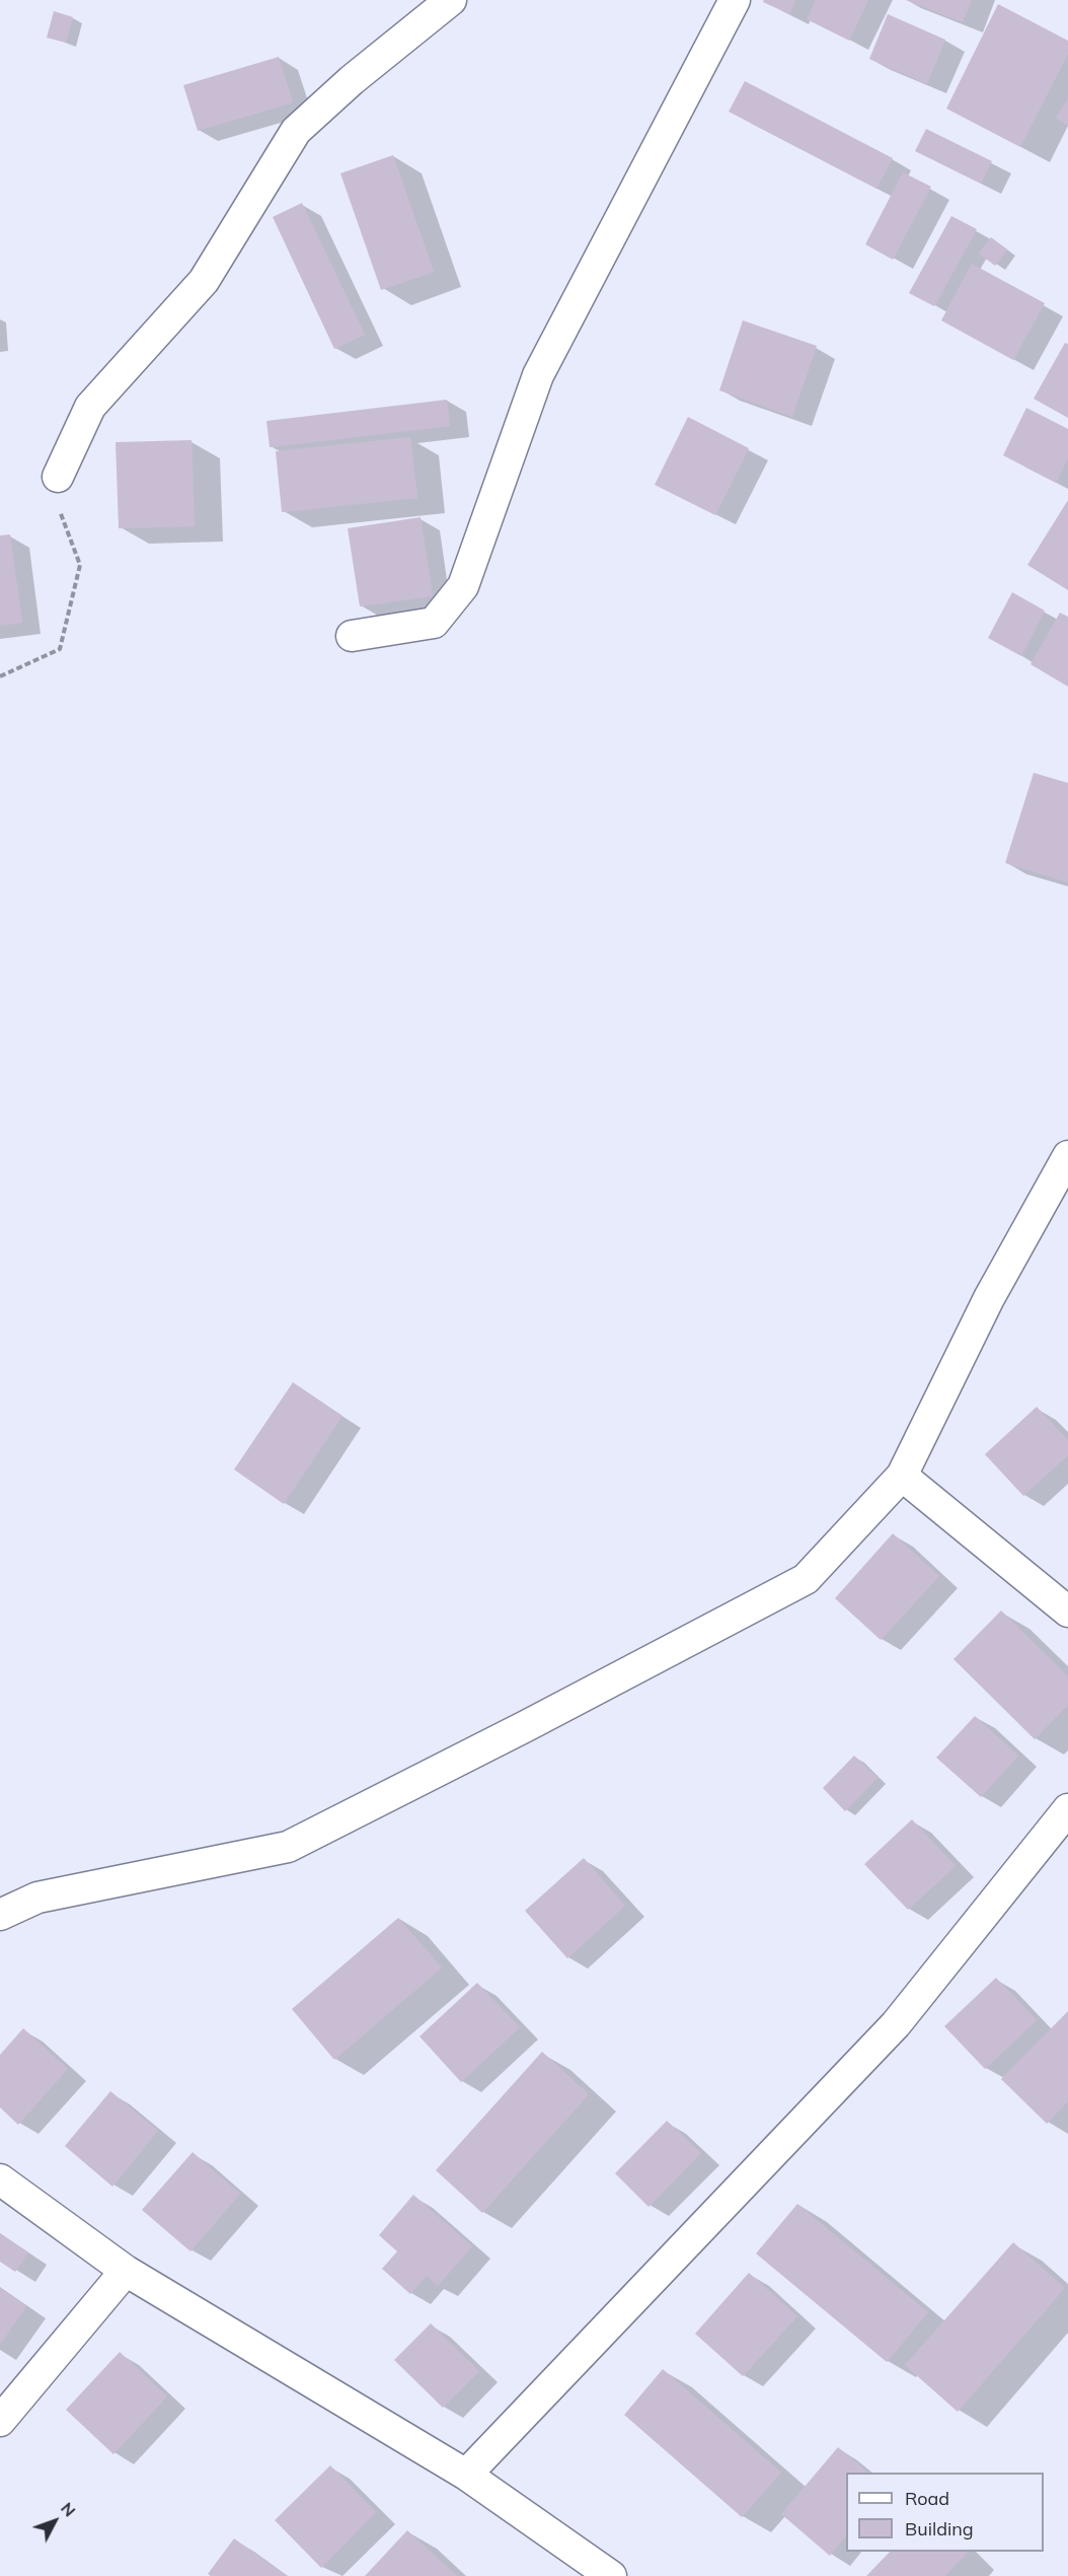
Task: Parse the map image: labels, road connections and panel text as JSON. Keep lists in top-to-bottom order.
{
  "legend": ["Road", "Building"],
  "north": "top right"
}
